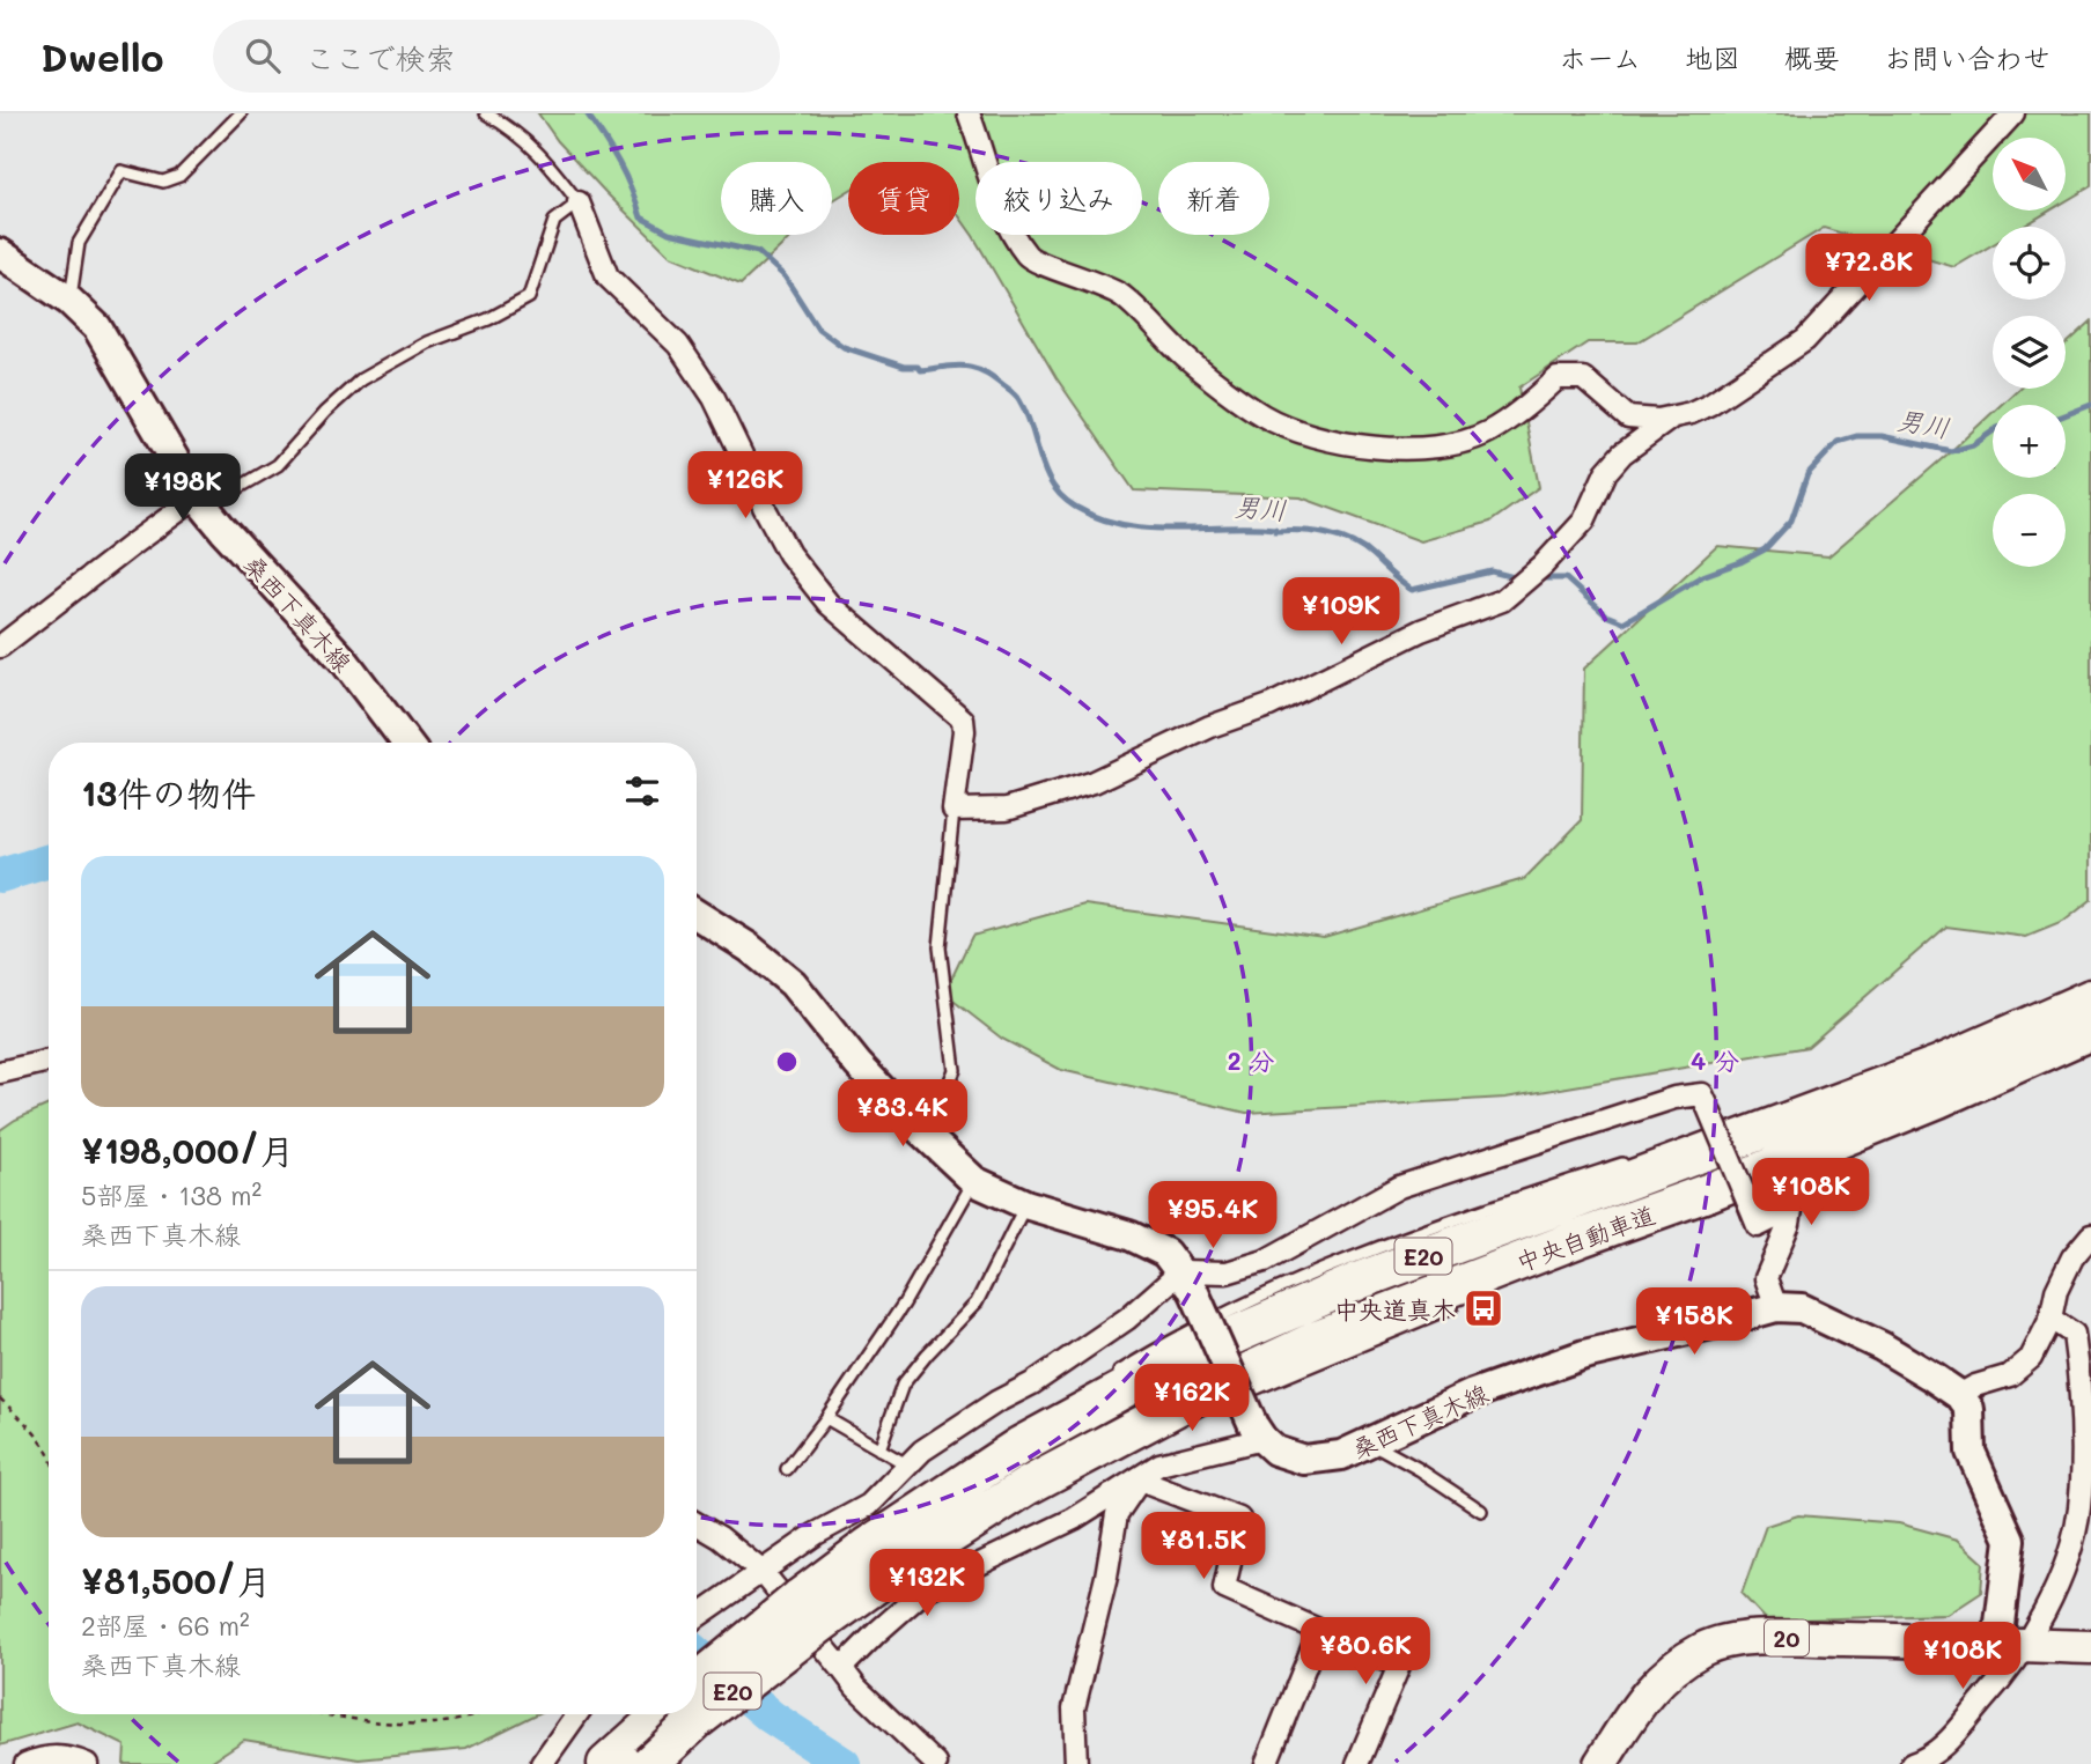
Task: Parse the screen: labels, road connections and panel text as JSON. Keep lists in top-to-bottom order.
{
  "streets": {
    "highway": ["中央自動車道", "E20", "20"],
    "main road": ["桑西下真木線"]
  },
  "water": ["男川"],
  "places": {
    "bus stop": ["中央道真木"]
  },
  "north": "top left",
  "page": {
    "header": "Dwello",
    "search": "ここで検索",
    "nav": [
      "ホーム",
      "地図",
      "概要",
      "お問い合わせ"
    ],
    "map_buttons": ["+", "−"],
    "chip": [
      "購入",
      "賃貸",
      "絞り込み",
      "新着"
    ],
    "price": [
      "¥72.8K",
      "¥126K",
      "¥198K",
      "¥109K",
      "¥83.4K",
      "¥108K",
      "¥95.4K",
      "¥158K",
      "¥162K",
      "¥81.5K",
      "¥132K",
      "¥80.6K",
      "¥108K"
    ],
    "heading": "13件の物件",
    "list": [
      {
        "name": "¥198,000/月",
        "note": "5部屋 · 138 m² · 桑西下真木線"
      },
      {
        "name": "¥81,500/月",
        "note": "2部屋 · 66 m² · 桑西下真木線"
      }
    ]
  },
  "rings": ["2 分", "4 分"]
}
